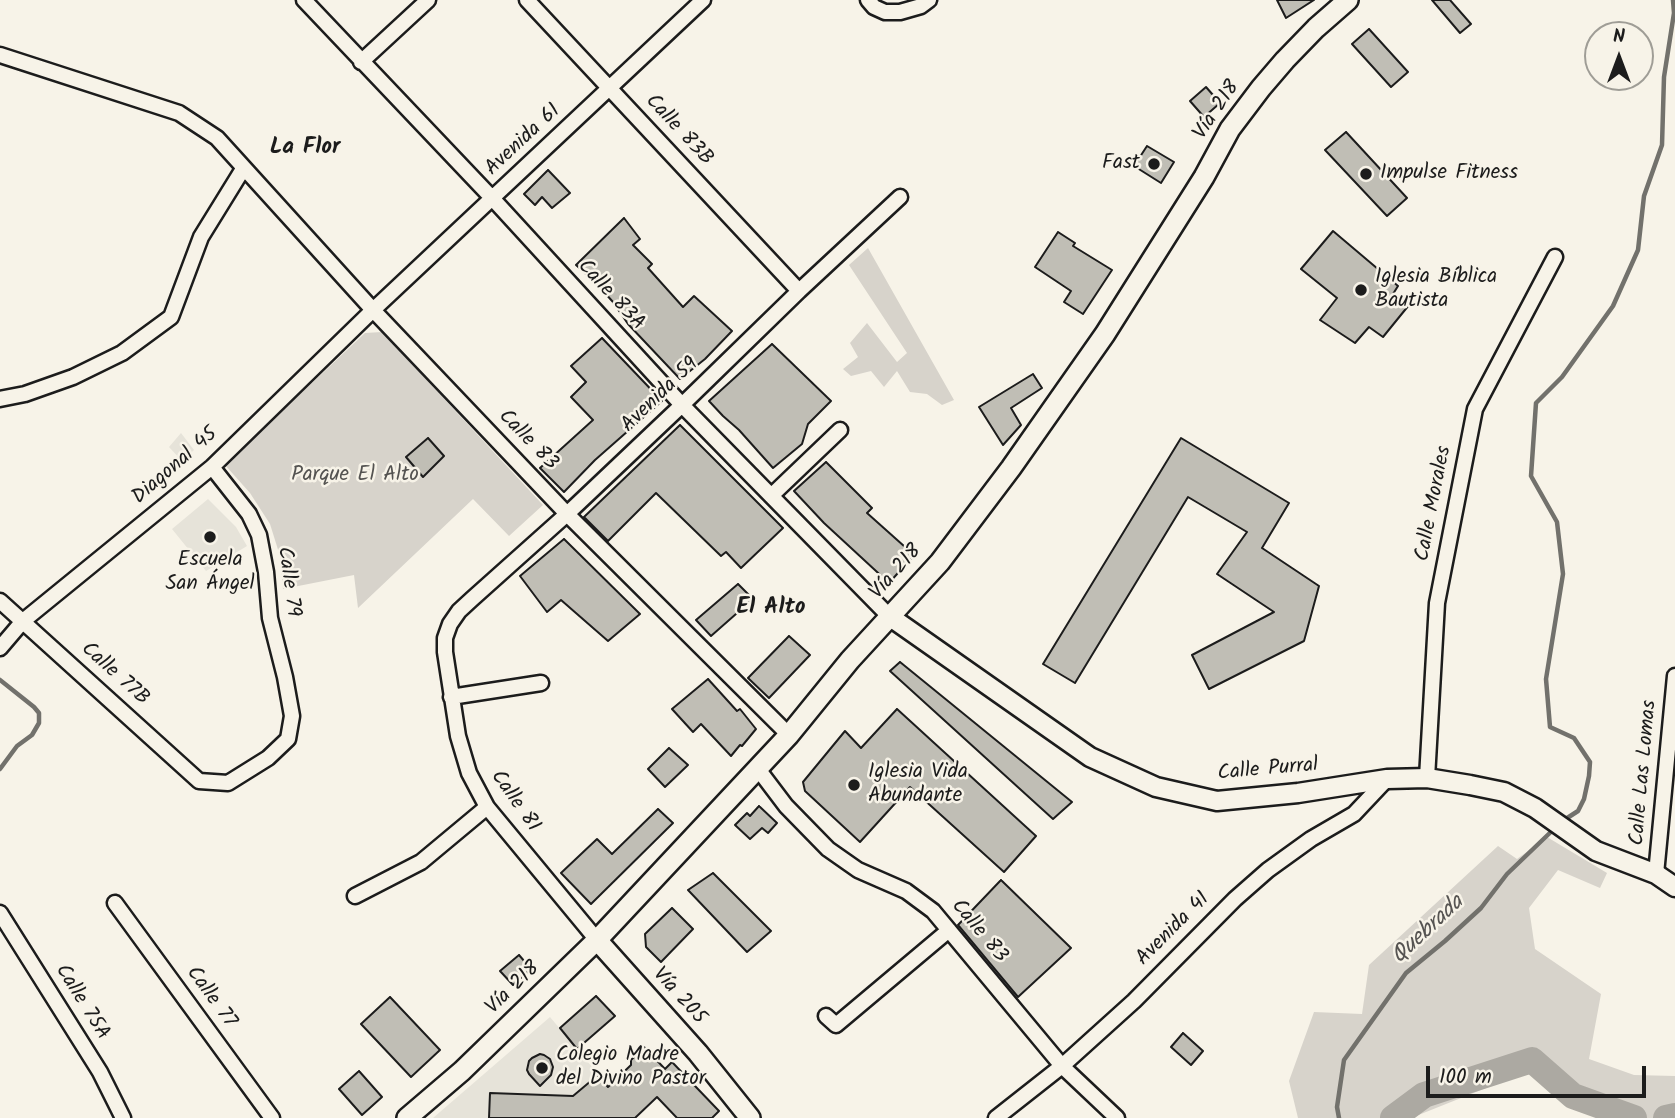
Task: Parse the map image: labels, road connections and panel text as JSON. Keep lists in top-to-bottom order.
{
  "streets": {
    "main road": ["Vía 218", "Vía 205"],
    "street": [
      "Calle 83B",
      "Avenida 61",
      "Calle 83A",
      "Avenida 59",
      "Calle 83",
      "Diagonal 45",
      "Calle Morales",
      "Calle 79",
      "Calle 77B",
      "Calle Purral",
      "Calle Las Lomas",
      "Calle 81",
      "Avenida 41",
      "Calle 77",
      "Calle 75A"
    ]
  },
  "crossings": [
    ["Vía 218", "Calle 83A"],
    ["Vía 218", "Calle 83"],
    ["Vía 218", "Calle Purral"],
    ["Vía 218", "Calle 81"],
    ["Vía 218", "Vía 205"],
    ["Calle 83B", "Avenida 61"],
    ["Calle 83B", "Avenida 59"],
    ["Avenida 61", "Calle 83A"],
    ["Avenida 61", "Calle 83"],
    ["Avenida 61", "Diagonal 45"],
    ["Calle 83A", "Avenida 59"],
    ["Calle 83A", "Calle Purral"],
    ["Avenida 59", "Calle 83"],
    ["Avenida 59", "Calle 81"],
    ["Calle 83", "Diagonal 45"],
    ["Calle 83", "Avenida 41"],
    ["Diagonal 45", "Calle 79"],
    ["Diagonal 45", "Calle 77B"],
    ["Calle Morales", "Calle Purral"],
    ["Calle 79", "Calle 77B"],
    ["Calle Purral", "Calle Las Lomas"],
    ["Calle Purral", "Avenida 41"],
    ["Calle 81", "Vía 205"]
  ],
  "districts": ["La Flor", "El Alto"],
  "water": ["Quebrada"],
  "parks": ["Parque El Alto"],
  "places": [
    "Fast",
    "Impulse Fitness",
    "Iglesia Bíblica Bautista",
    "Escuela San Ángel",
    "Iglesia Vida Abundante",
    "Colegio Madre del Divino Pastor"
  ],
  "scale_bar": "100 m",
  "north": "top"
}
